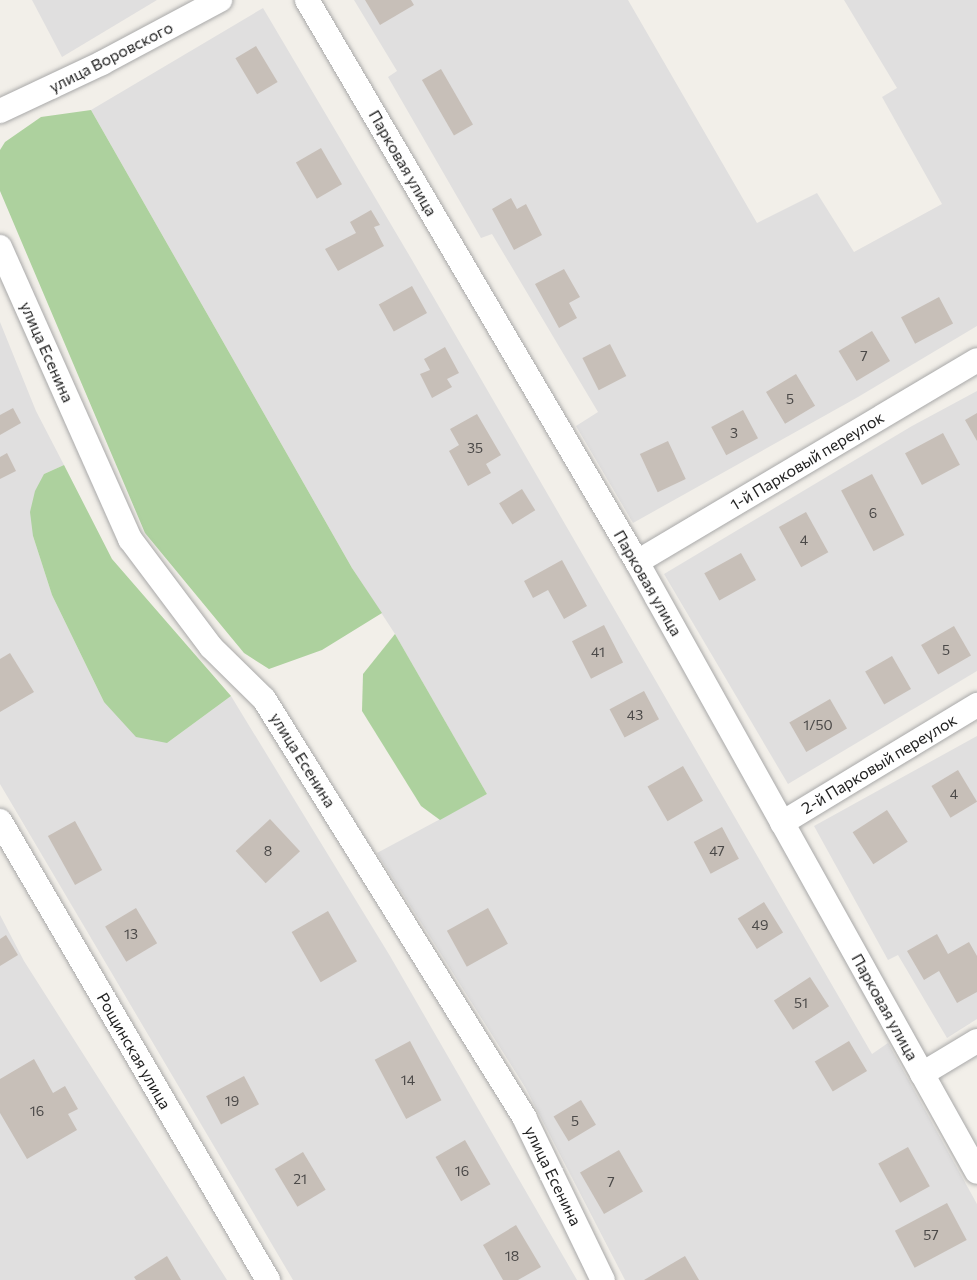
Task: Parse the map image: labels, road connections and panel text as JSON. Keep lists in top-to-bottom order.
{
  "streets": {
    "street": [
      "улица Воровского",
      "Парковая улица",
      "улица Есенина",
      "1-й Парковый переулок",
      "2-й Парковый переулок",
      "Рощинская улица"
    ]
  },
  "crossings": [
    ["Парковая улица", "1-й Парковый переулок"],
    ["Парковая улица", "2-й Парковый переулок"]
  ],
  "house_numbers": [
    "7",
    "5",
    "3",
    "35",
    "6",
    "4",
    "5",
    "41",
    "43",
    "1/50",
    "4",
    "8",
    "47",
    "49",
    "13",
    "51",
    "14",
    "19",
    "16",
    "5",
    "16",
    "21",
    "7",
    "57",
    "18"
  ]
}
